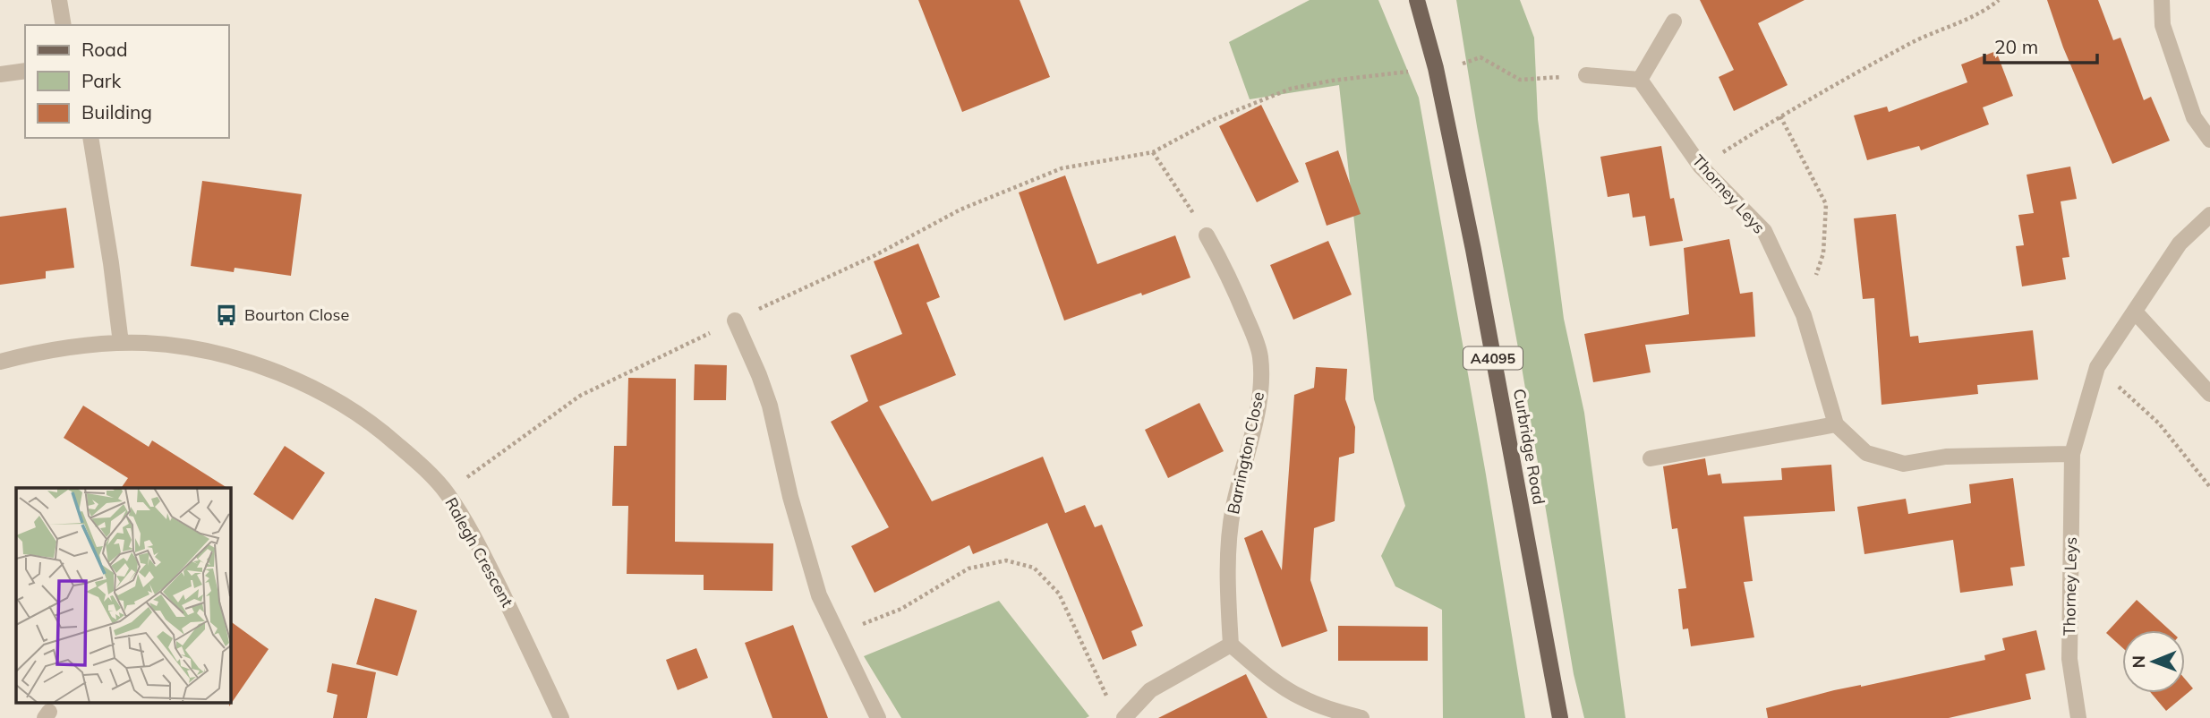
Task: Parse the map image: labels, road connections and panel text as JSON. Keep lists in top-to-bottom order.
{
  "streets": {
    "main road": ["A4095", "Curbridge Road"],
    "street": ["Thorney Leys", "Barrington Close", "Ralegh Crescent"]
  },
  "places": {
    "bus stop": ["Bourton Close"]
  },
  "legend": ["Road", "Park", "Building"],
  "scale_bar": "20 m",
  "north": "left"
}
